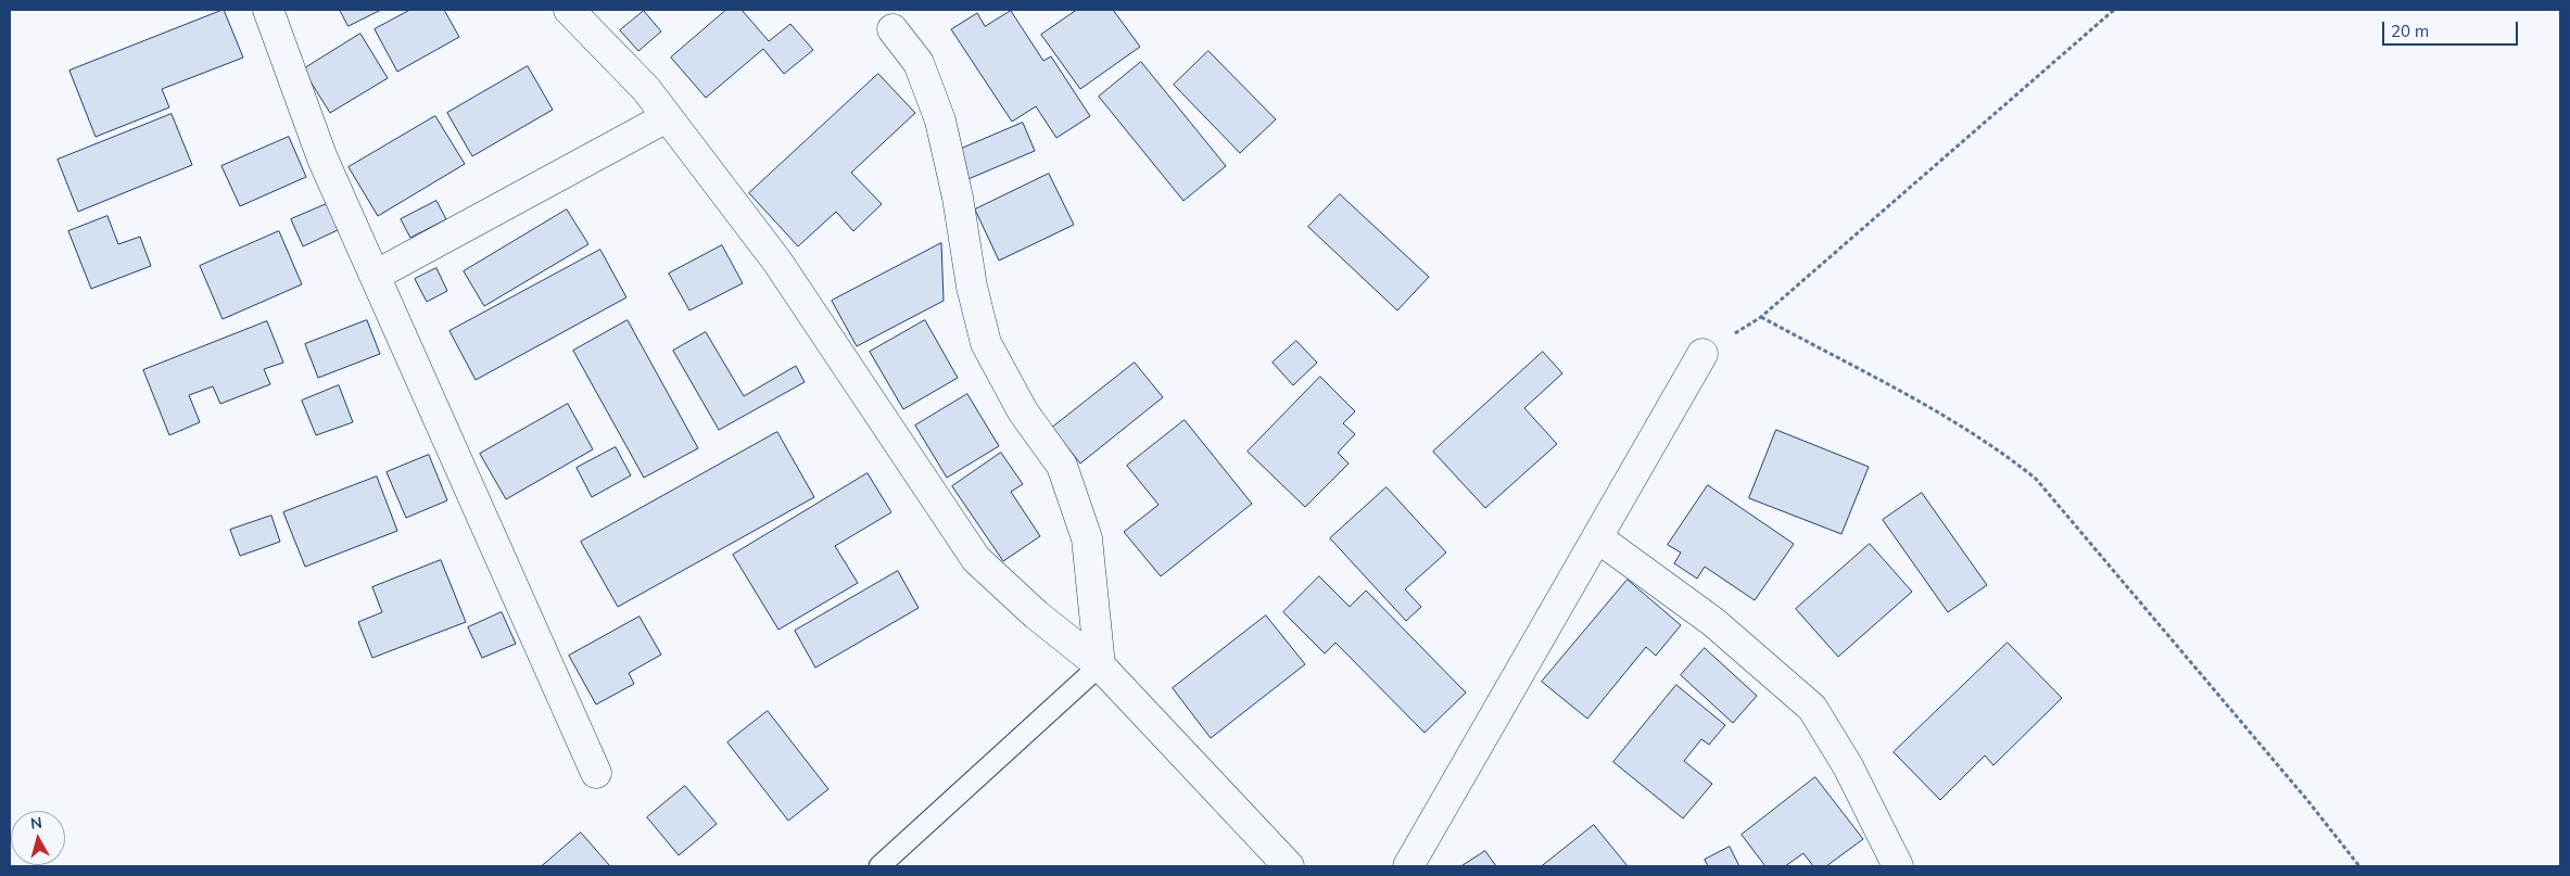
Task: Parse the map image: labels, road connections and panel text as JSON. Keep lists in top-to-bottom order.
{
  "scale_bar": "20 m",
  "north": "top"
}
